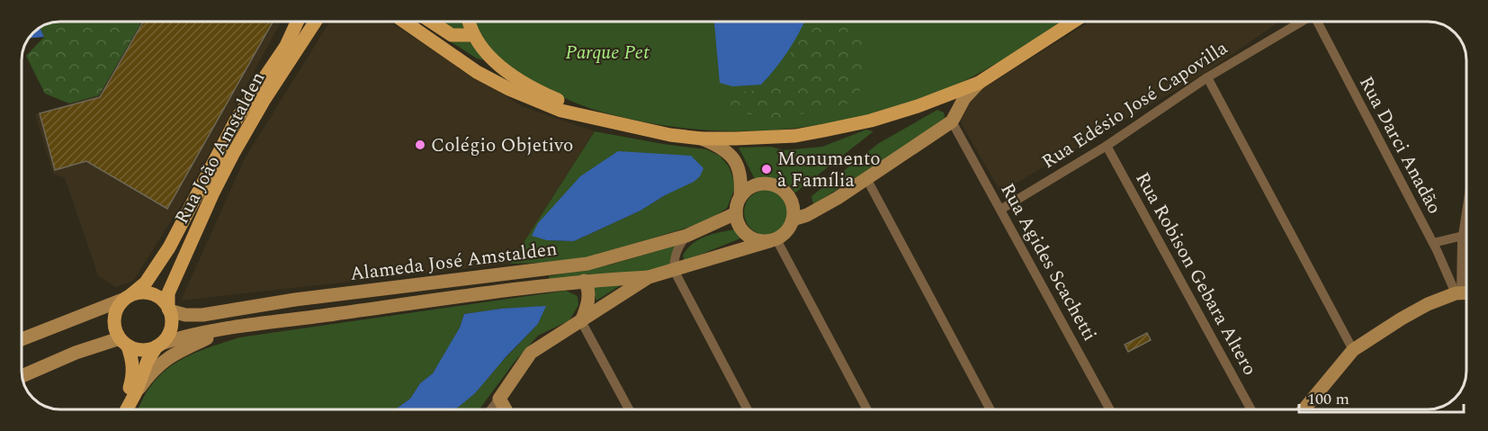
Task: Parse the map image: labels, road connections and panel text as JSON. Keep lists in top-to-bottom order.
{
  "streets": {
    "main road": ["Rua João Amstalden"],
    "street": [
      "Rua Edésio José Capovilla",
      "Rua Darci Anadão",
      "Alameda José Amstalden",
      "Rua Agides Scachetti",
      "Rua Robison Gebara Altero"
    ]
  },
  "crossings": [
    ["Rua Edésio José Capovilla", "Rua Agides Scachetti"],
    ["Rua Edésio José Capovilla", "Rua Robison Gebara Altero"],
    ["Rua João Amstalden", "Alameda José Amstalden"]
  ],
  "parks": ["Parque Pet"],
  "places": ["Colégio Objetivo", "Monumento à Família"],
  "scale_bar": "100 m"
}
